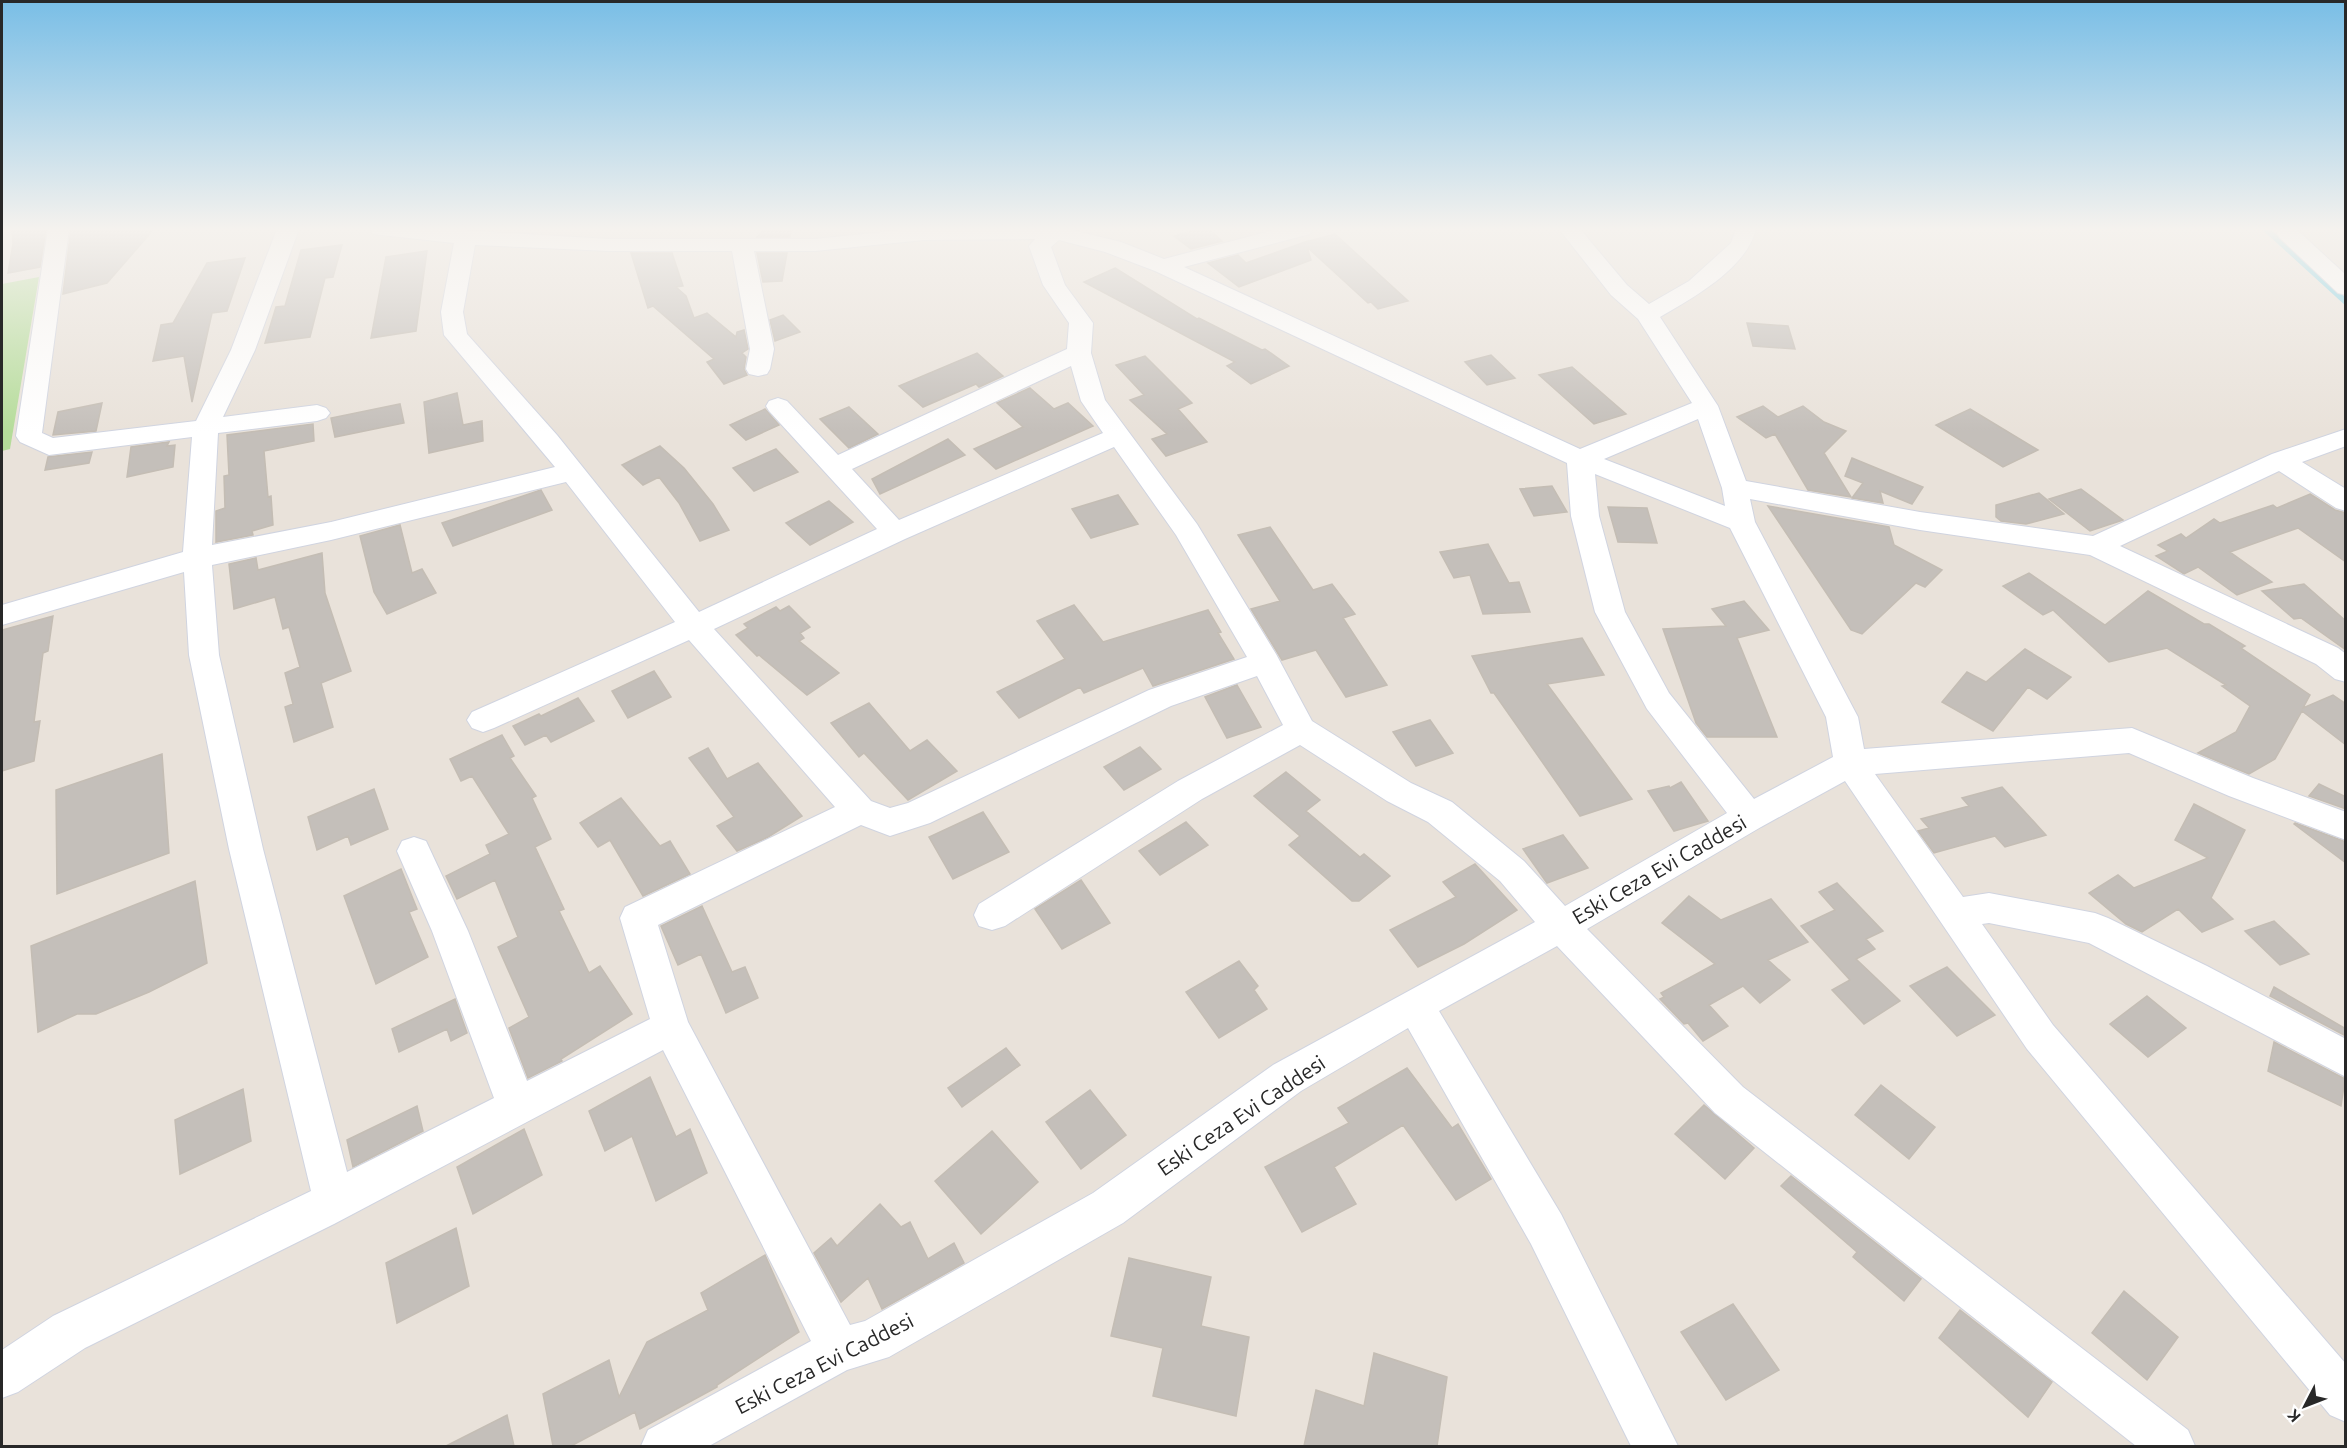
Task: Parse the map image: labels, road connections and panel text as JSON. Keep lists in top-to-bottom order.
{
  "streets": {
    "street": ["Eski Ceza Evi Caddesi"]
  },
  "north": "bottom left"
}
